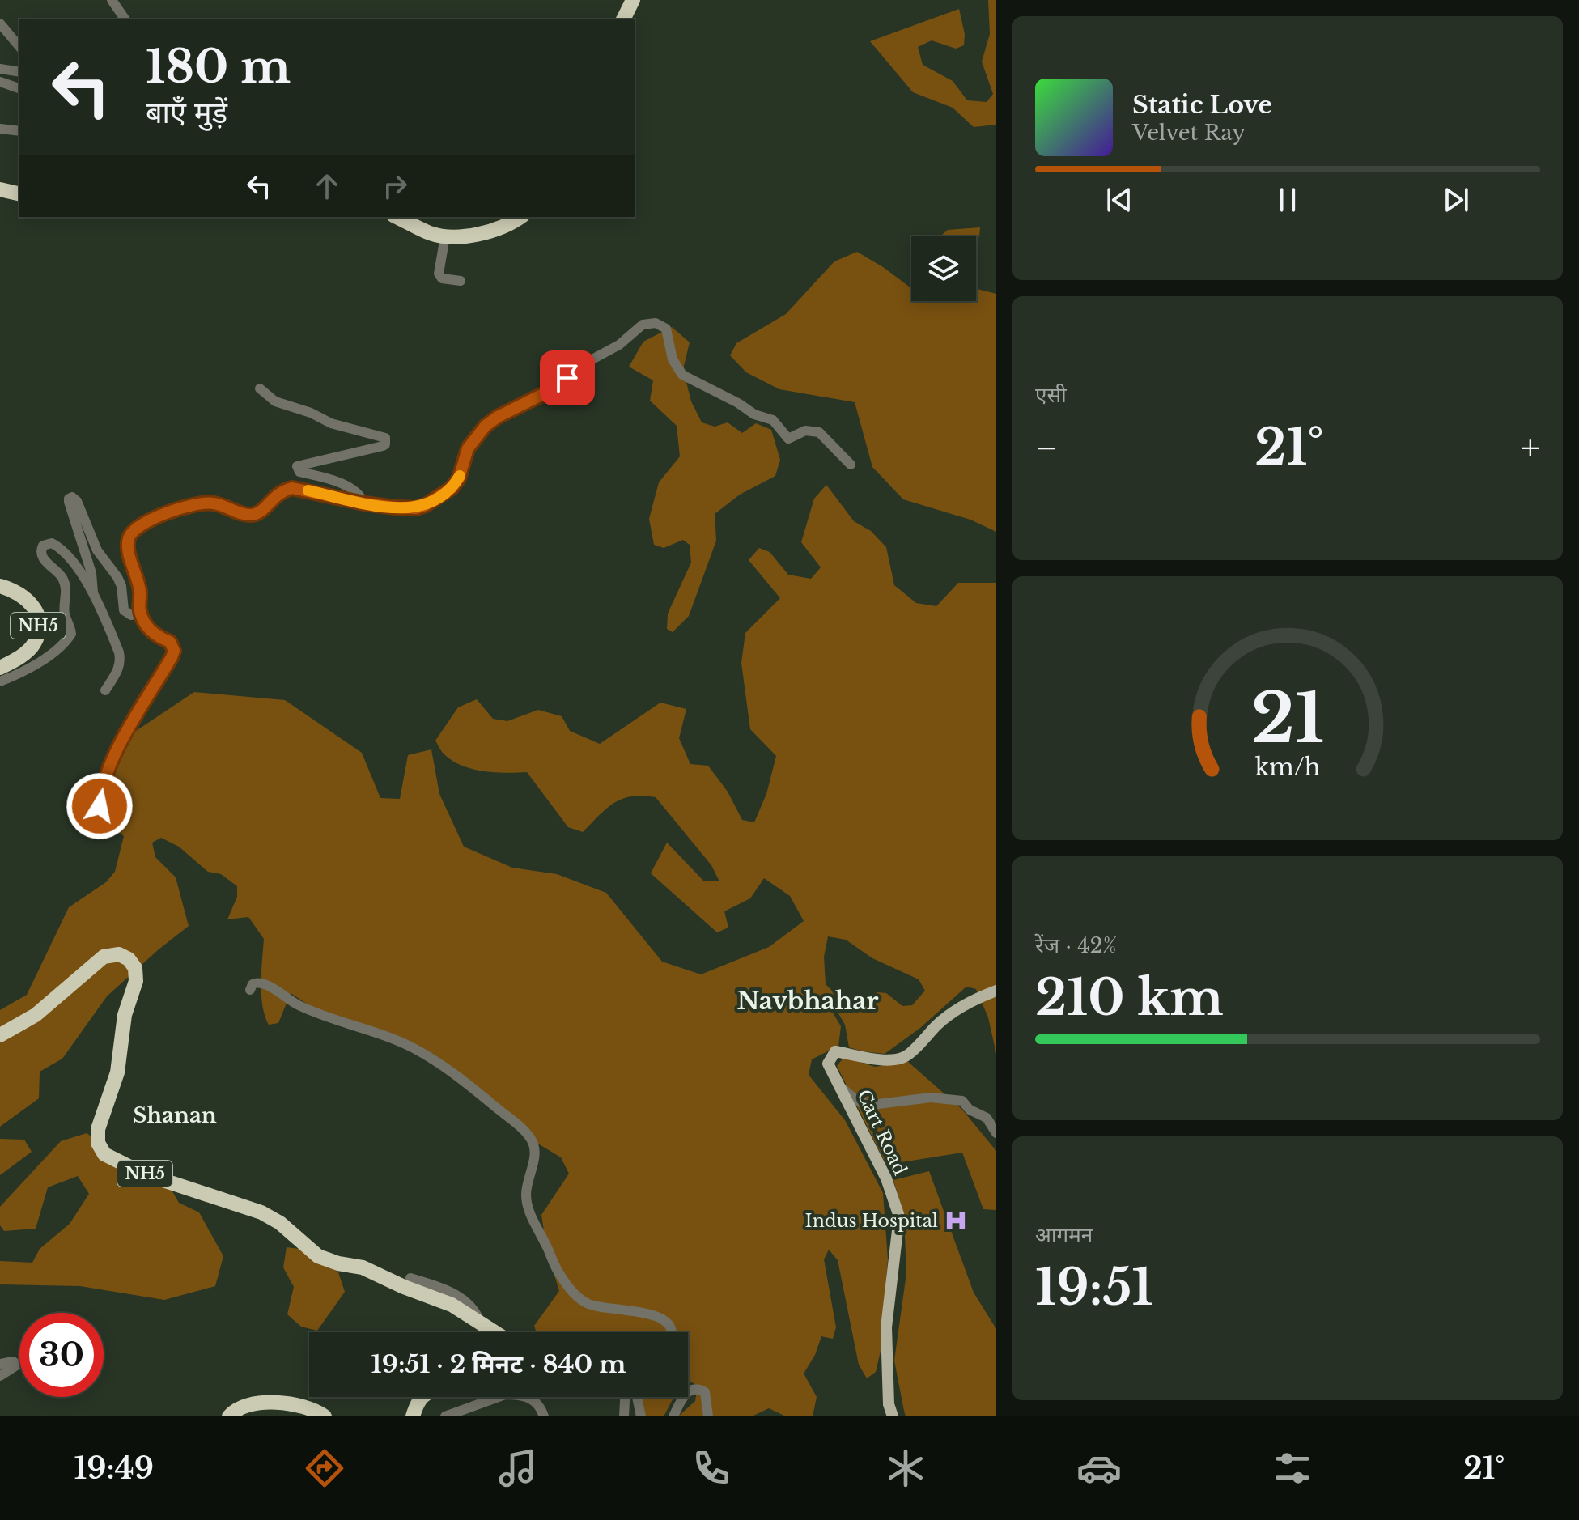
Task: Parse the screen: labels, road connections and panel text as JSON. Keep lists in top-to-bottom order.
{
  "streets": {
    "highway": ["NH5"],
    "main road": ["Cart Road"]
  },
  "districts": ["Navbhahar", "Shanan"],
  "places": {
    "hospital": ["Indus Hospital"]
  },
  "page": {
    "turn": ["180 m", "बाएँ मुड़ें"],
    "song": ["Static Love", "Velvet Ray"],
    "tile": [
      "एसी",
      ["रेंज · 42%", "210 km"],
      ["आगमन", "19:51"]
    ],
    "heat": ["−", "21°", "+"],
    "limit": "30",
    "trip": "19:51 · 2 मिनट · 840 m",
    "tabs": ["19:49", "21°"],
    "gauge": ["21", "km/h"]
  }
}
